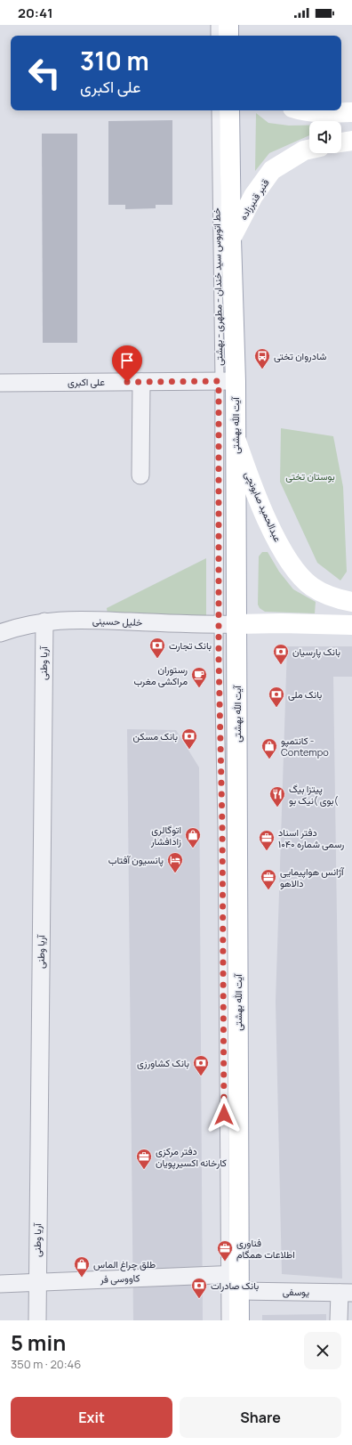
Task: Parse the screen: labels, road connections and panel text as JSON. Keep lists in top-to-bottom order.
{
  "streets": {
    "main road": ["قنبر قنبرزاده", "آیت الله بهشتی", "عبدالحمید صابونچی"],
    "street": [
      "علی‌ اکبری",
      "خلیل حسینی",
      "آریا وطنی",
      "کاووسی فر",
      "یوسفی"
    ],
    "lane": ["خط اتوبوس سید خندان - مطهری - بهشتی"]
  },
  "crossings": [
    ["قنبر قنبرزاده", "آیت الله بهشتی"],
    ["خط اتوبوس سید خندان - مطهری - بهشتی", "علی‌ اکبری"],
    ["خط اتوبوس سید خندان - مطهری - بهشتی", "آیت الله بهشتی"],
    ["خط اتوبوس سید خندان - مطهری - بهشتی", "خلیل حسینی"],
    ["علی‌ اکبری", "آیت الله بهشتی"],
    ["آیت الله بهشتی", "عبدالحمید صابونچی"],
    ["آیت الله بهشتی", "خلیل حسینی"],
    ["آیت الله بهشتی", "کاووسی فر"],
    ["آیت الله بهشتی", "یوسفی"],
    ["خلیل حسینی", "آریا وطنی"],
    ["آریا وطنی", "کاووسی فر"],
    ["کاووسی فر", "یوسفی"]
  ],
  "parks": ["بوستان تختی"],
  "places": {
    "bus stop": ["شادروان تختی"],
    "bank": [
      "بانک تجارت",
      "بانک پارسیان",
      "بانک ملی",
      "بانک مسکن",
      "بانک کشاورزی",
      "بانک صادرات"
    ],
    "cafe": ["رستوران مراکشی مغرب"],
    "shop": ["کانتمپو - Contempo", "اتوگالری زادافشار", "طلق چراغ الماس"],
    "restaurant": ["پیتزا بیگ بوی )نیک بو("],
    "office": [
      "دفتر اسناد رسمی شماره ۱۰۴۰",
      "آژانس هواپیمایی دالاهو",
      "دفتر مرکزی کارخانه اکسیرپویان",
      "فناوری اطلاعات همگام"
    ],
    "hotel": ["پانسیون آفتاب"]
  },
  "page": {
    "status": "20:41",
    "turn": ["310 m", "علی‌ اکبری"],
    "heading": ["5 min", "350 m · 20:46"],
    "buttons": ["Exit", "Share"]
  }
}
